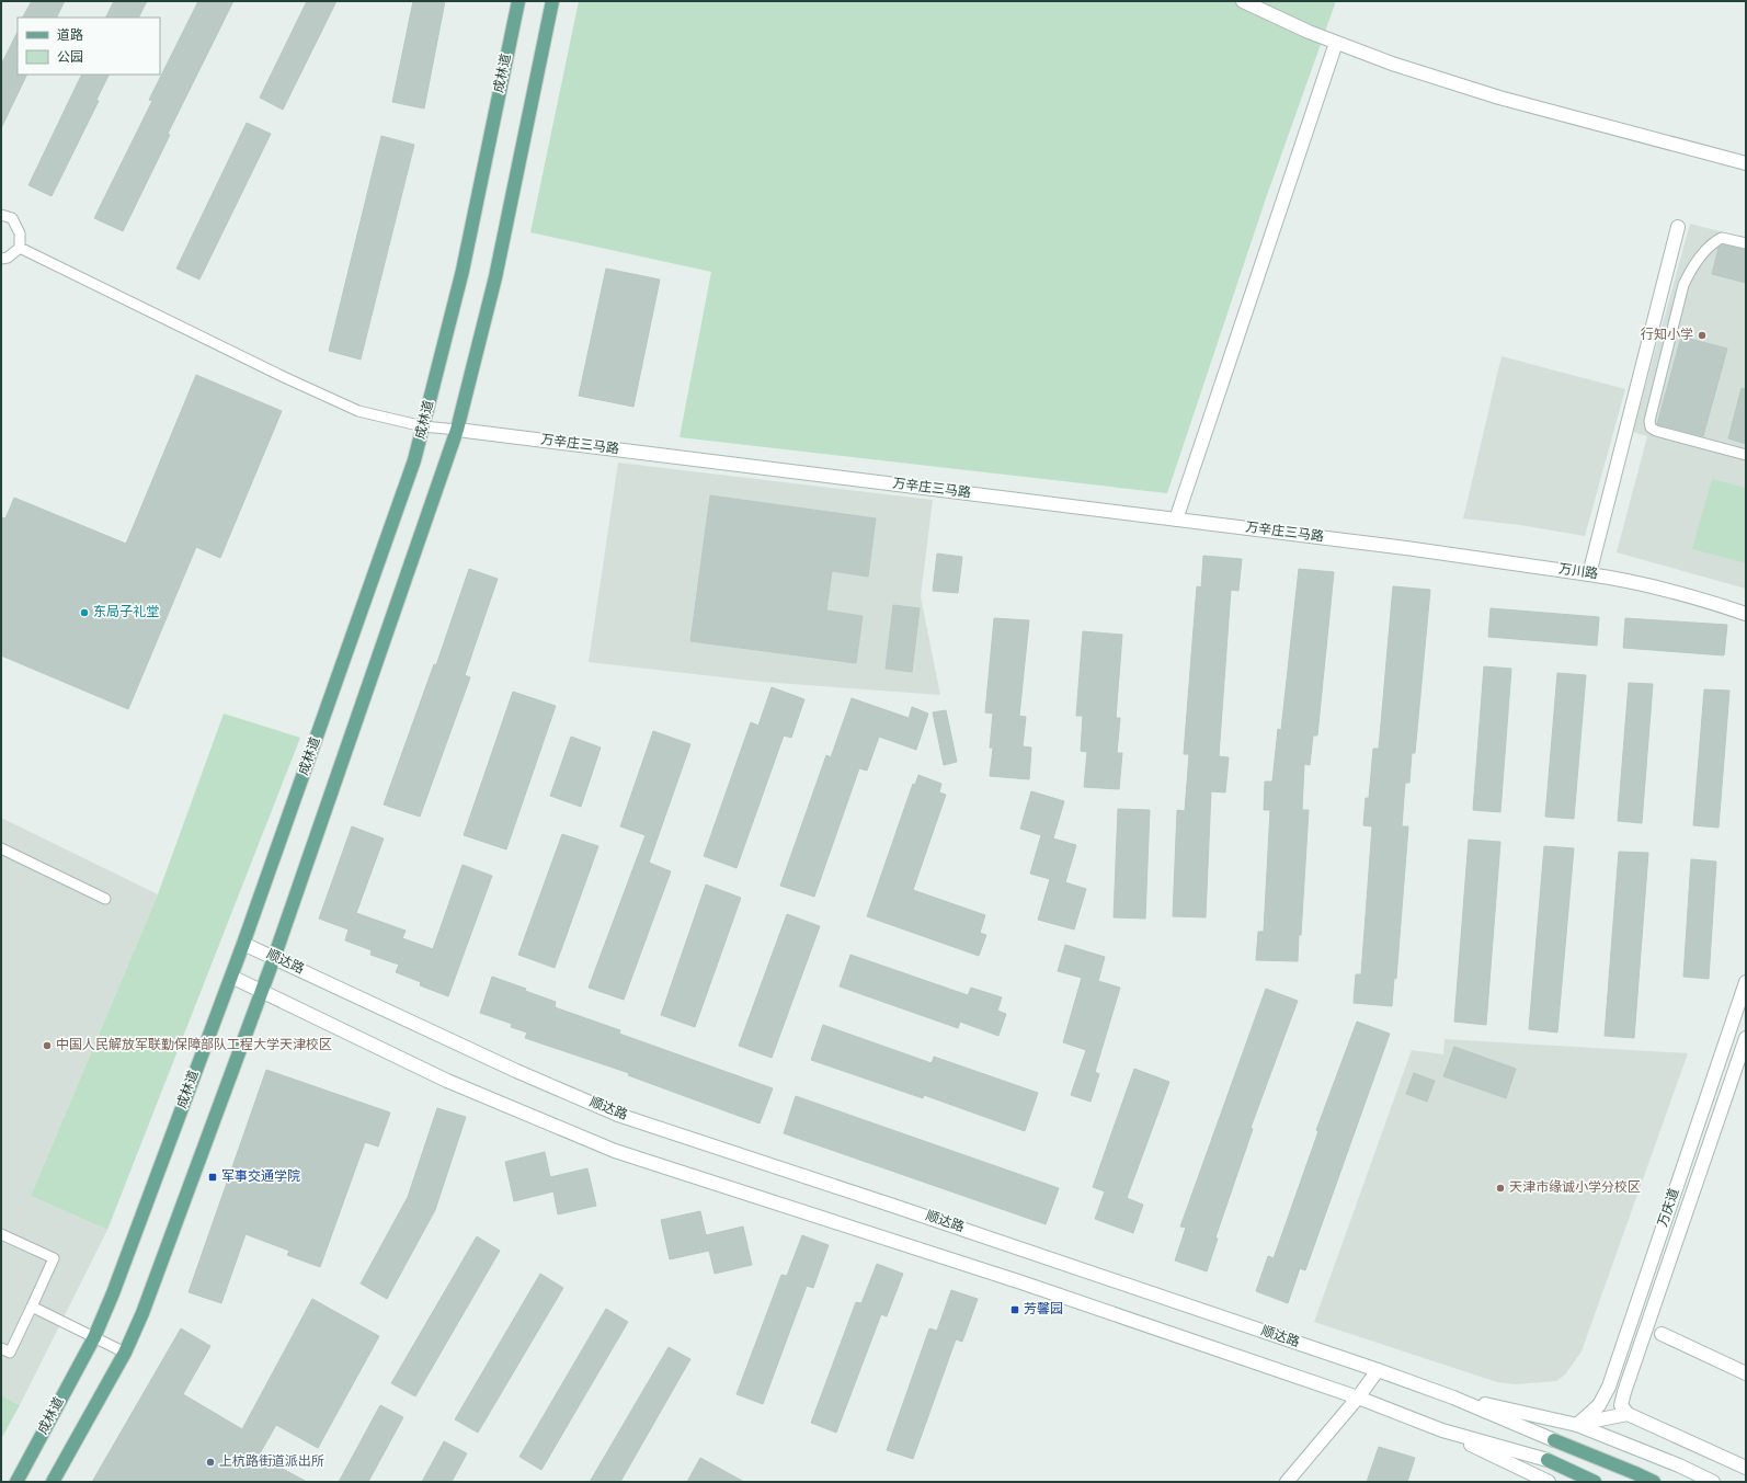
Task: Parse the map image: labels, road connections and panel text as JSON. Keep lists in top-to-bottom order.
{
  "streets": {
    "main road": ["成林道", "顺达路"],
    "street": ["万辛庄三马路", "万川路", "万庆道"]
  },
  "crossings": [
    ["成林道", "顺达路"],
    ["万辛庄三马路", "万川路"]
  ],
  "places": {
    "other": [
      "行知小学",
      "东局子礼堂",
      "中国人民解放军联勤保障部队工程大学天津校区",
      "天津市缘诚小学分校区",
      "上杭路街道派出所"
    ],
    "transit": ["军事交通学院", "芳馨园"]
  },
  "legend": ["道路", "公园"]
}
